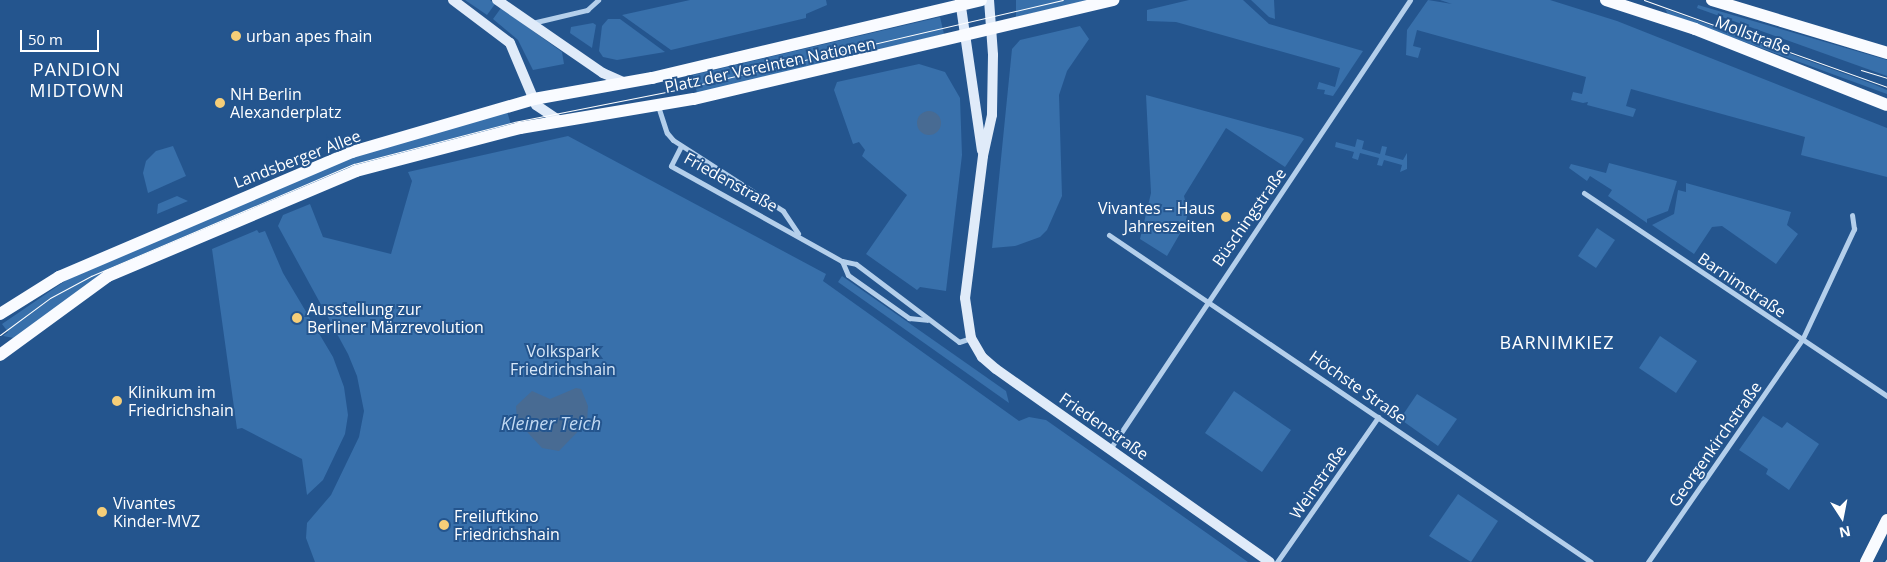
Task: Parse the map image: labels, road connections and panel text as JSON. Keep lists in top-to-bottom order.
{
  "streets": {
    "main road": ["Mollstraße", "Platz der Vereinten Nationen", "Landsberger Allee"],
    "street": [
      "Friedenstraße",
      "Büschingstraße",
      "Barnimstraße",
      "Höchste Straße",
      "Georgenkirchstraße",
      "Weinstraße"
    ]
  },
  "crossings": [
    ["Platz der Vereinten Nationen", "Landsberger Allee"],
    ["Platz der Vereinten Nationen", "Friedenstraße"],
    ["Friedenstraße", "Büschingstraße"],
    ["Büschingstraße", "Höchste Straße"],
    ["Barnimstraße", "Georgenkirchstraße"],
    ["Höchste Straße", "Weinstraße"]
  ],
  "districts": ["PANDION MIDTOWN", "BARNIMKIEZ"],
  "water": ["Kleiner Teich"],
  "parks": ["Volkspark Friedrichshain"],
  "places": [
    "urban apes fhain",
    "NH Berlin Alexanderplatz",
    "Vivantes – Haus Jahreszeiten",
    "Ausstellung zur Berliner Märzrevolution",
    "Klinikum im Friedrichshain",
    "Vivantes Kinder-MVZ",
    "Freiluftkino Friedrichshain"
  ],
  "scale_bar": "50 m",
  "north": "bottom"
}
